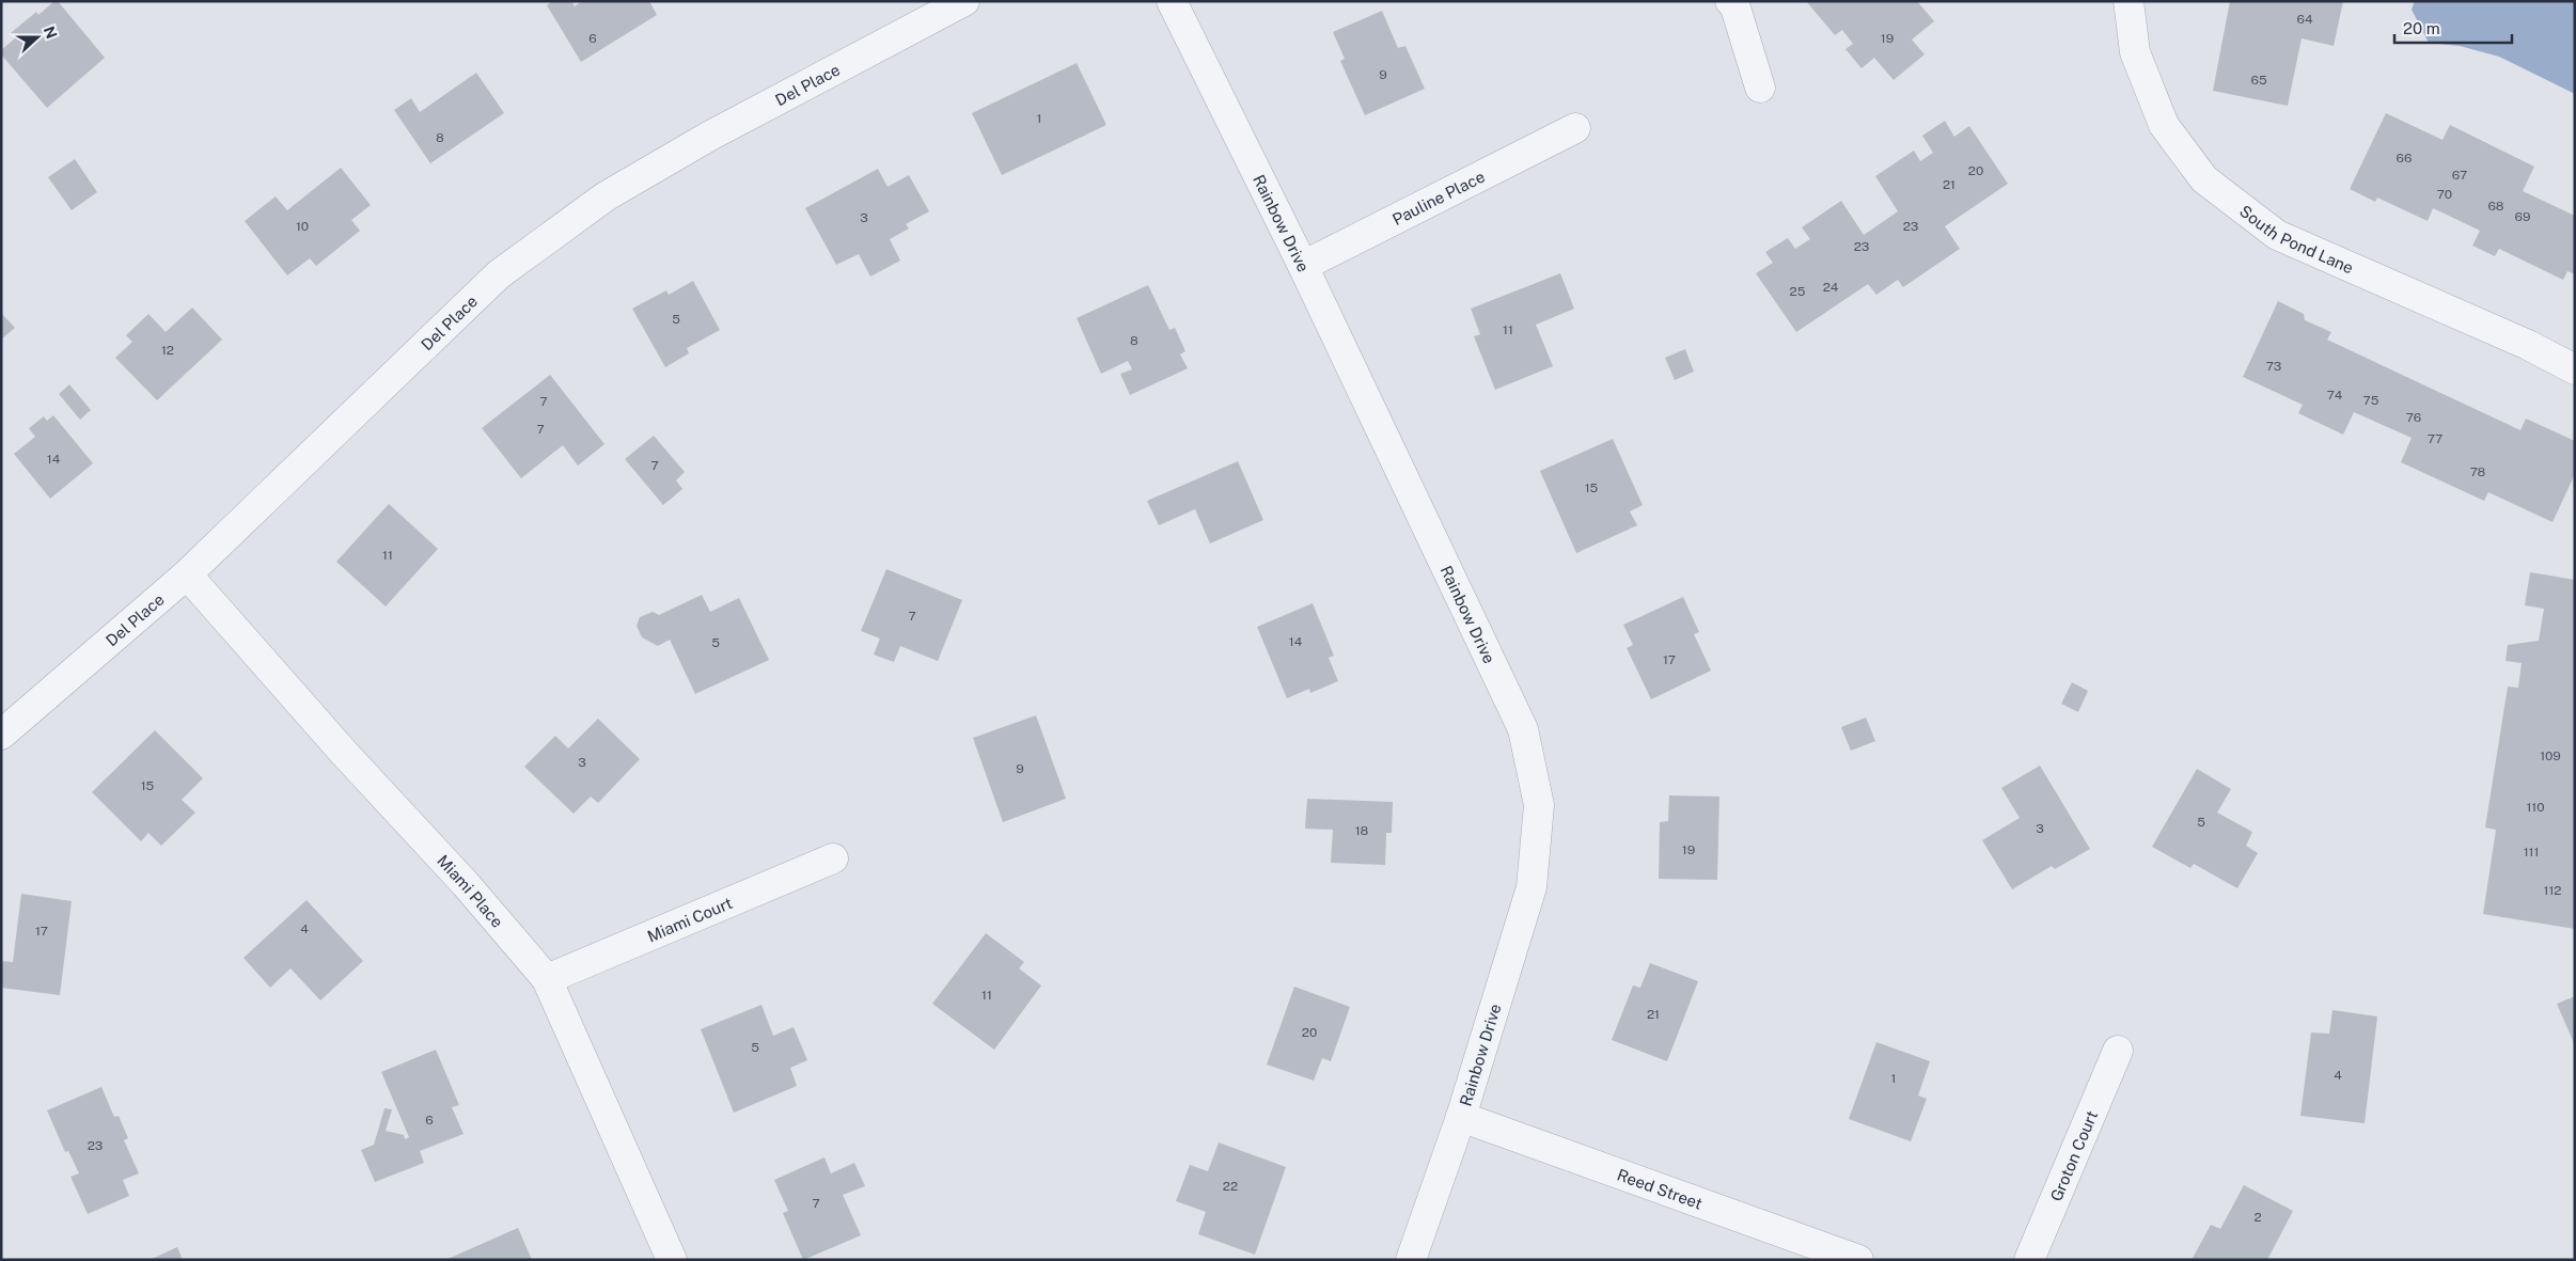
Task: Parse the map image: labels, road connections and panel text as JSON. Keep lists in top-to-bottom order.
{
  "streets": {
    "street": [
      "Del Place",
      "Pauline Place",
      "Rainbow Drive",
      "South Pond Lane",
      "Miami Place",
      "Miami Court",
      "Groton Court",
      "Reed Street"
    ]
  },
  "crossings": [
    ["Del Place", "Miami Place"],
    ["Pauline Place", "Rainbow Drive"],
    ["Rainbow Drive", "Reed Street"],
    ["Miami Place", "Miami Court"]
  ],
  "house_numbers": [
    "64",
    "6",
    "19",
    "9",
    "65",
    "1",
    "8",
    "66",
    "20",
    "67",
    "21",
    "70",
    "68",
    "69",
    "3",
    "10",
    "23",
    "23",
    "24",
    "25",
    "5",
    "11",
    "8",
    "12",
    "73",
    "74",
    "75",
    "7",
    "76",
    "7",
    "77",
    "14",
    "7",
    "78",
    "15",
    "11",
    "7",
    "14",
    "5",
    "17",
    "109",
    "3",
    "9",
    "15",
    "110",
    "5",
    "3",
    "18",
    "19",
    "111",
    "112",
    "4",
    "17",
    "11",
    "21",
    "20",
    "5",
    "4",
    "1",
    "6",
    "23",
    "22",
    "7",
    "2"
  ],
  "scale_bar": "20 m",
  "north": "right"
}
